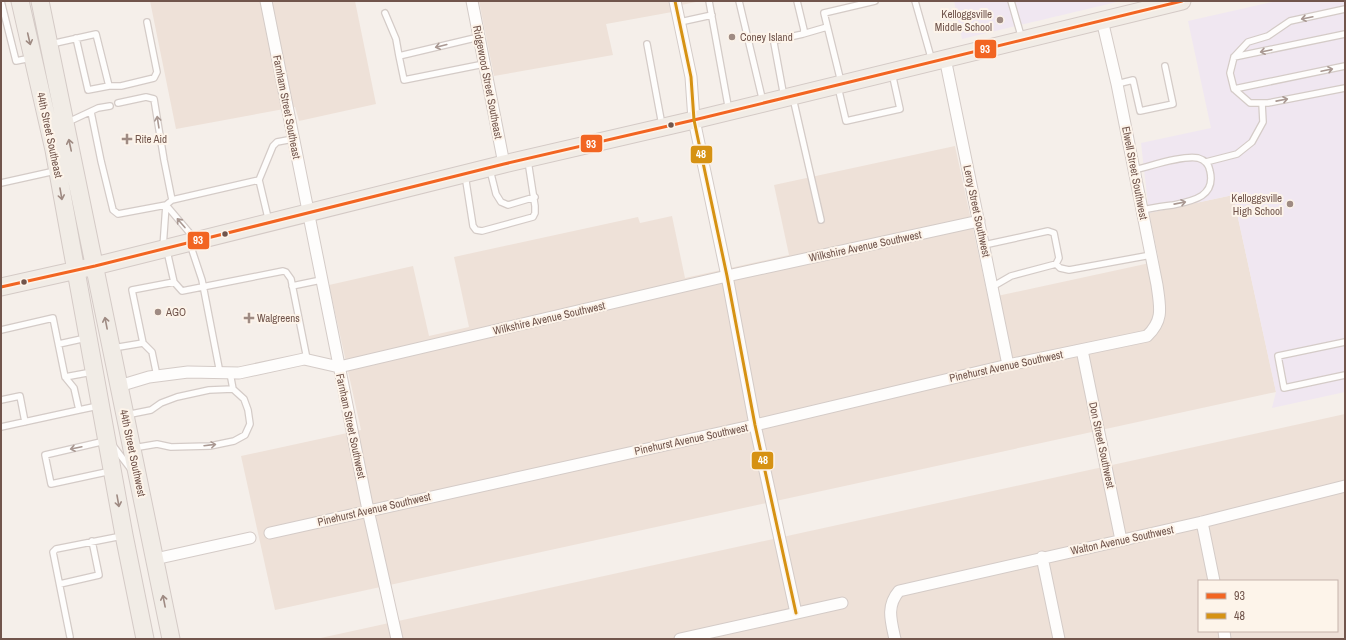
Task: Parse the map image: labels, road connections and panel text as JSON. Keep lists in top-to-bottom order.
{
  "streets": {
    "main road": ["44th Street Southeast", "44th Street Southwest"],
    "street": [
      "Ridgewood Street Southeast",
      "Farnham Street Southeast",
      "Elwell Street Southwest",
      "Leroy Street Southwest",
      "Wilkshire Avenue Southwest",
      "Pinehurst Avenue Southwest",
      "Farnham Street Southwest",
      "Don Street Southwest",
      "Walton Avenue Southwest"
    ]
  },
  "crossings": [
    ["Farnham Street Southeast", "Farnham Street Southwest"],
    ["44th Street Southeast", "44th Street Southwest"],
    ["Elwell Street Southwest", "Pinehurst Avenue Southwest"],
    ["Leroy Street Southwest", "Wilkshire Avenue Southwest"],
    ["Leroy Street Southwest", "Pinehurst Avenue Southwest"],
    ["Wilkshire Avenue Southwest", "Farnham Street Southwest"],
    ["Wilkshire Avenue Southwest", "44th Street Southwest"],
    ["Pinehurst Avenue Southwest", "Farnham Street Southwest"],
    ["Pinehurst Avenue Southwest", "Don Street Southwest"],
    ["Don Street Southwest", "Walton Avenue Southwest"]
  ],
  "places": {
    "other": [
      "Kelloggsville Middle School",
      "Coney Island",
      "Kelloggsville High School",
      "AGO"
    ],
    "health": ["Rite Aid", "Walgreens"]
  },
  "lines": ["transit line 93", "transit line 48"],
  "legend": ["93", "48"]
}
